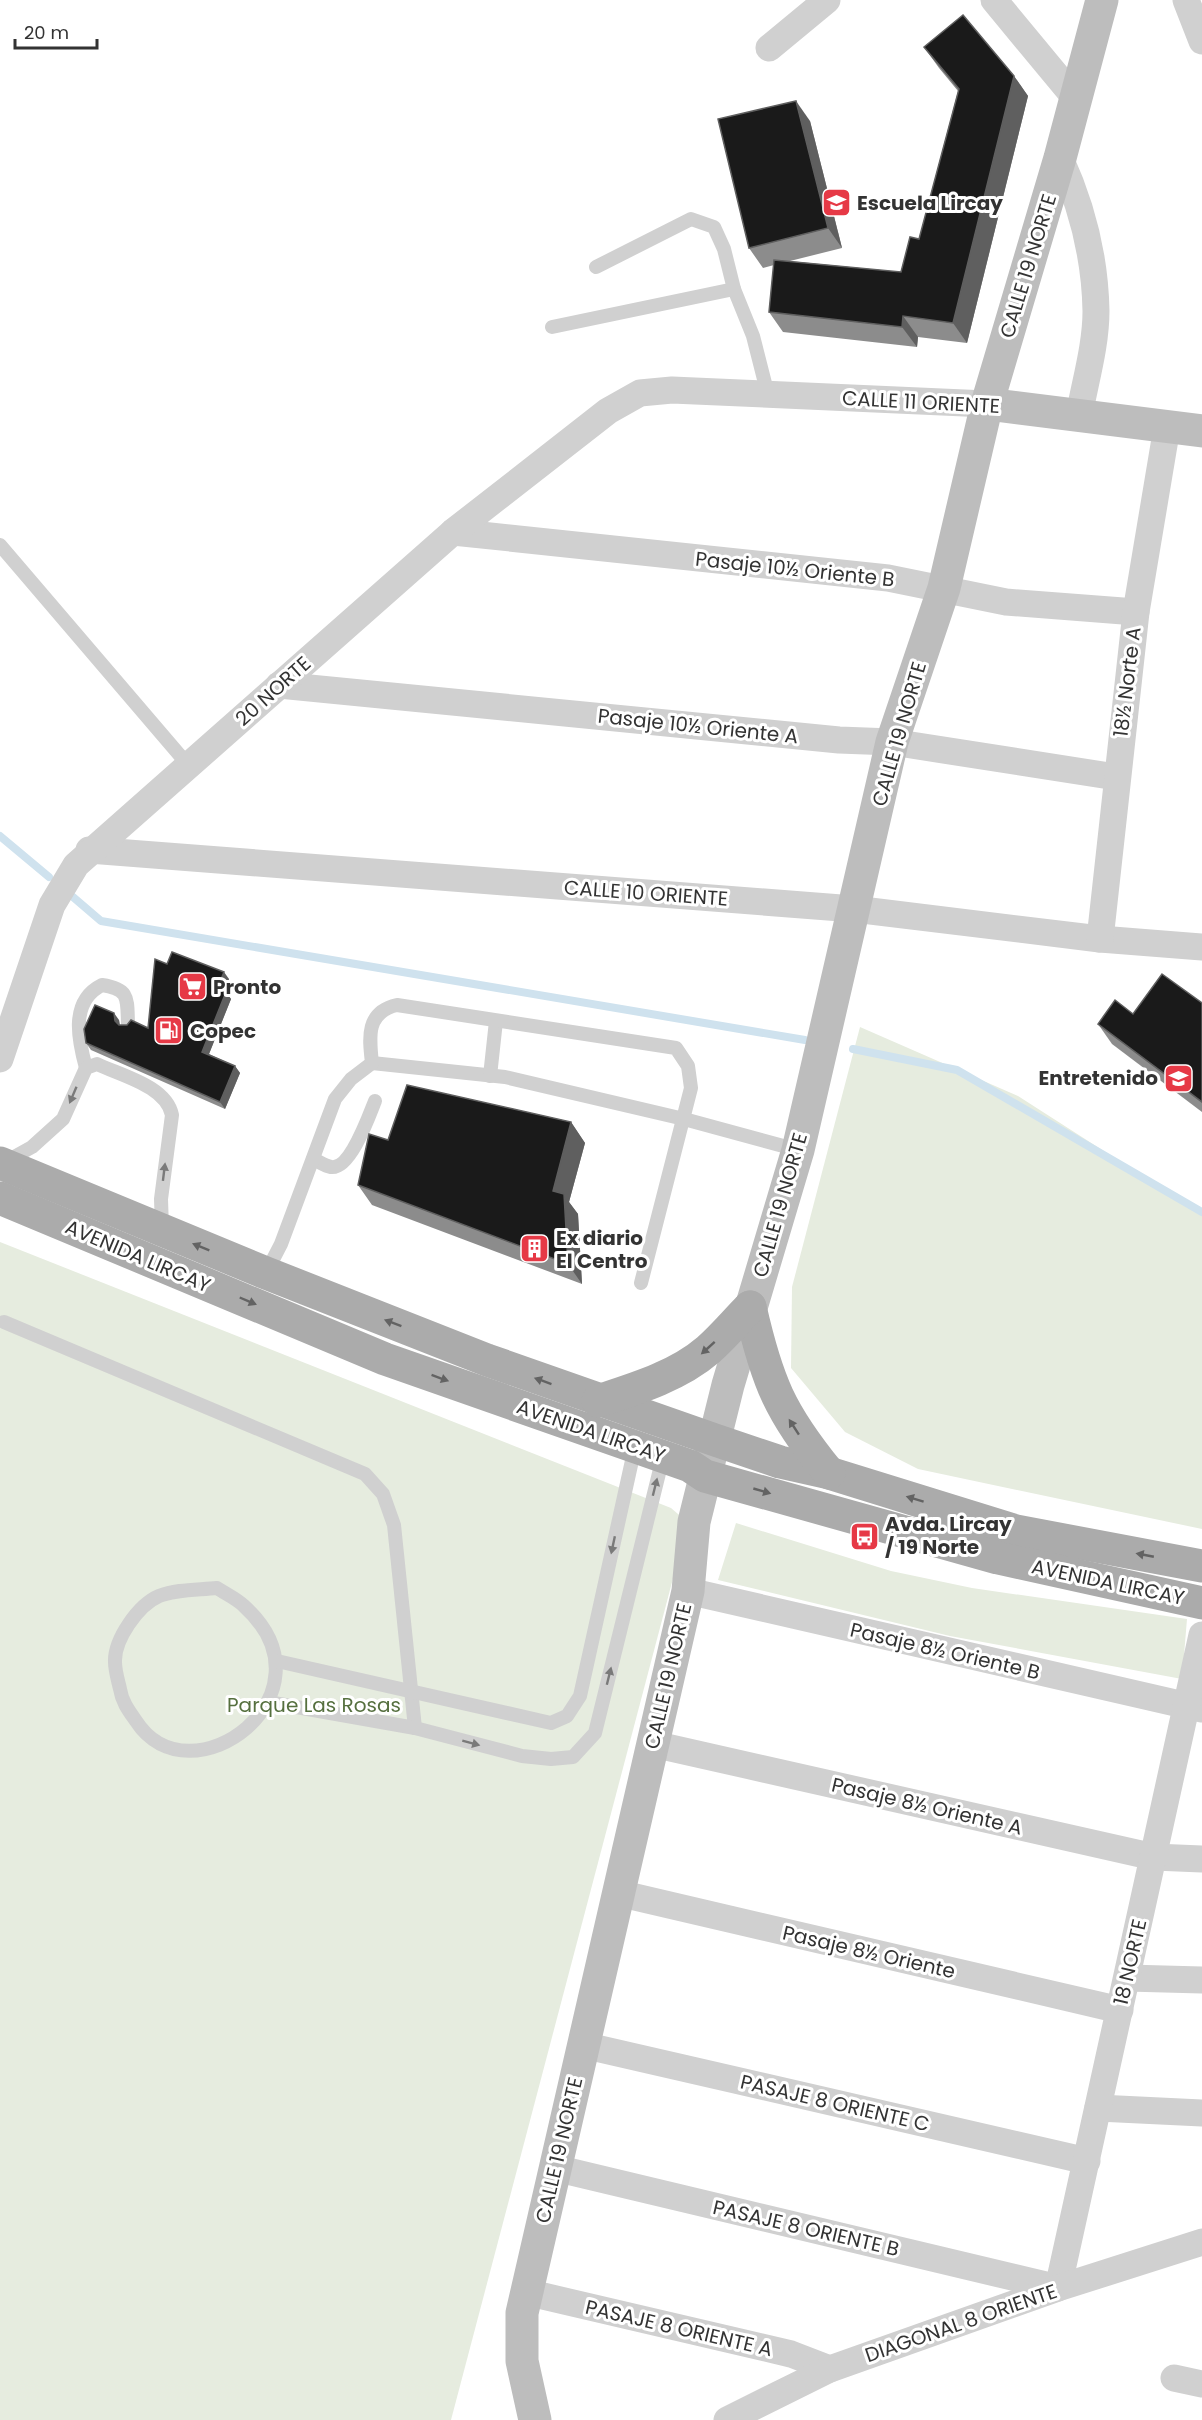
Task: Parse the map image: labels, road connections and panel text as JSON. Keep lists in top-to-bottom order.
{
  "streets": {
    "main road": ["AVENIDA LIRCAY"],
    "street": [
      "CALLE 19 NORTE",
      "CALLE 11 ORIENTE",
      "Pasaje 10½ Oriente B",
      "18½ Norte A",
      "20 NORTE",
      "Pasaje 10½ Oriente A",
      "CALLE 10 ORIENTE",
      "Pasaje 8½ Oriente B",
      "Pasaje 8½ Oriente A",
      "Pasaje 8½ Oriente",
      "18 NORTE",
      "PASAJE 8 ORIENTE C",
      "PASAJE 8 ORIENTE B",
      "DIAGONAL 8 ORIENTE",
      "PASAJE 8 ORIENTE A"
    ]
  },
  "crossings": [
    ["CALLE 19 NORTE", "CALLE 11 ORIENTE"],
    ["CALLE 19 NORTE", "Pasaje 10½ Oriente B"],
    ["CALLE 19 NORTE", "Pasaje 10½ Oriente A"],
    ["CALLE 19 NORTE", "CALLE 10 ORIENTE"],
    ["CALLE 19 NORTE", "AVENIDA LIRCAY"],
    ["CALLE 19 NORTE", "Pasaje 8½ Oriente B"],
    ["CALLE 19 NORTE", "Pasaje 8½ Oriente A"],
    ["CALLE 19 NORTE", "Pasaje 8½ Oriente"],
    ["CALLE 19 NORTE", "PASAJE 8 ORIENTE C"],
    ["CALLE 19 NORTE", "PASAJE 8 ORIENTE B"],
    ["CALLE 19 NORTE", "PASAJE 8 ORIENTE A"],
    ["CALLE 11 ORIENTE", "18½ Norte A"],
    ["CALLE 11 ORIENTE", "20 NORTE"],
    ["Pasaje 10½ Oriente B", "18½ Norte A"],
    ["Pasaje 10½ Oriente B", "20 NORTE"],
    ["18½ Norte A", "Pasaje 10½ Oriente A"],
    ["18½ Norte A", "CALLE 10 ORIENTE"],
    ["20 NORTE", "Pasaje 10½ Oriente A"],
    ["20 NORTE", "CALLE 10 ORIENTE"],
    ["Pasaje 8½ Oriente B", "18 NORTE"],
    ["Pasaje 8½ Oriente A", "18 NORTE"],
    ["Pasaje 8½ Oriente", "18 NORTE"],
    ["18 NORTE", "PASAJE 8 ORIENTE C"],
    ["18 NORTE", "PASAJE 8 ORIENTE B"],
    ["18 NORTE", "DIAGONAL 8 ORIENTE"],
    ["PASAJE 8 ORIENTE B", "DIAGONAL 8 ORIENTE"],
    ["DIAGONAL 8 ORIENTE", "PASAJE 8 ORIENTE A"]
  ],
  "parks": ["Parque Las Rosas"],
  "places": {
    "school or university": ["Escuela Lircay", "Entretenido"],
    "supermarket": ["Pronto"],
    "fuel station": ["Copec"],
    "building": ["Ex diario El Centro"],
    "bus stop": ["Avda. Lircay / 19 Norte"]
  },
  "scale_bar": "20 m"
}
